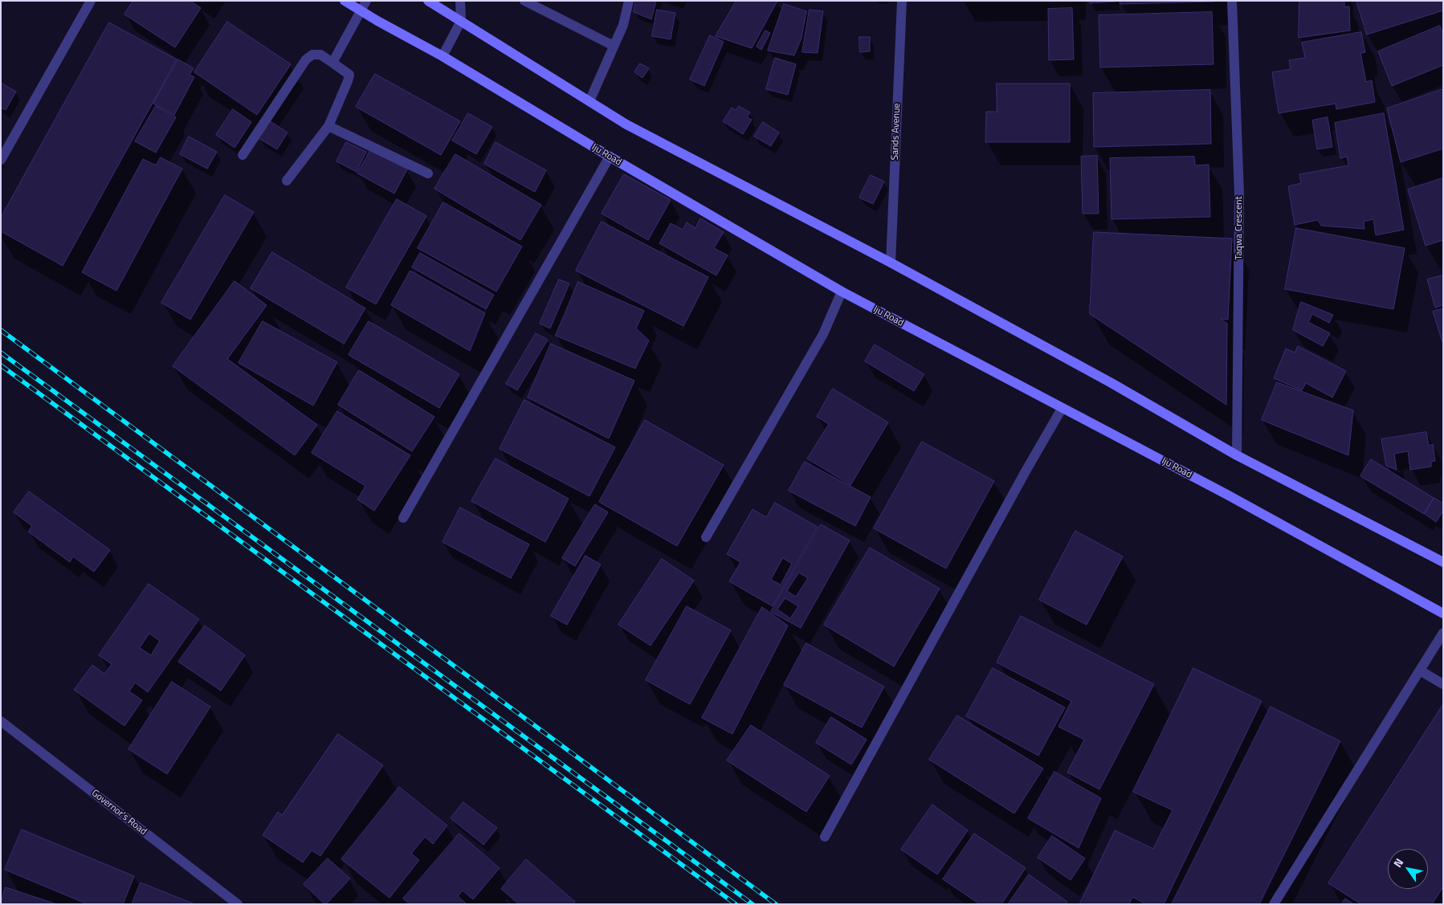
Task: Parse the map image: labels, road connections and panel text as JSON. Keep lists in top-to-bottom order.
{
  "streets": {
    "main road": ["Iju Road"],
    "street": ["Sands Avenue", "Taqwa Crescent", "Governor's Road"]
  },
  "north": "top left"
}
